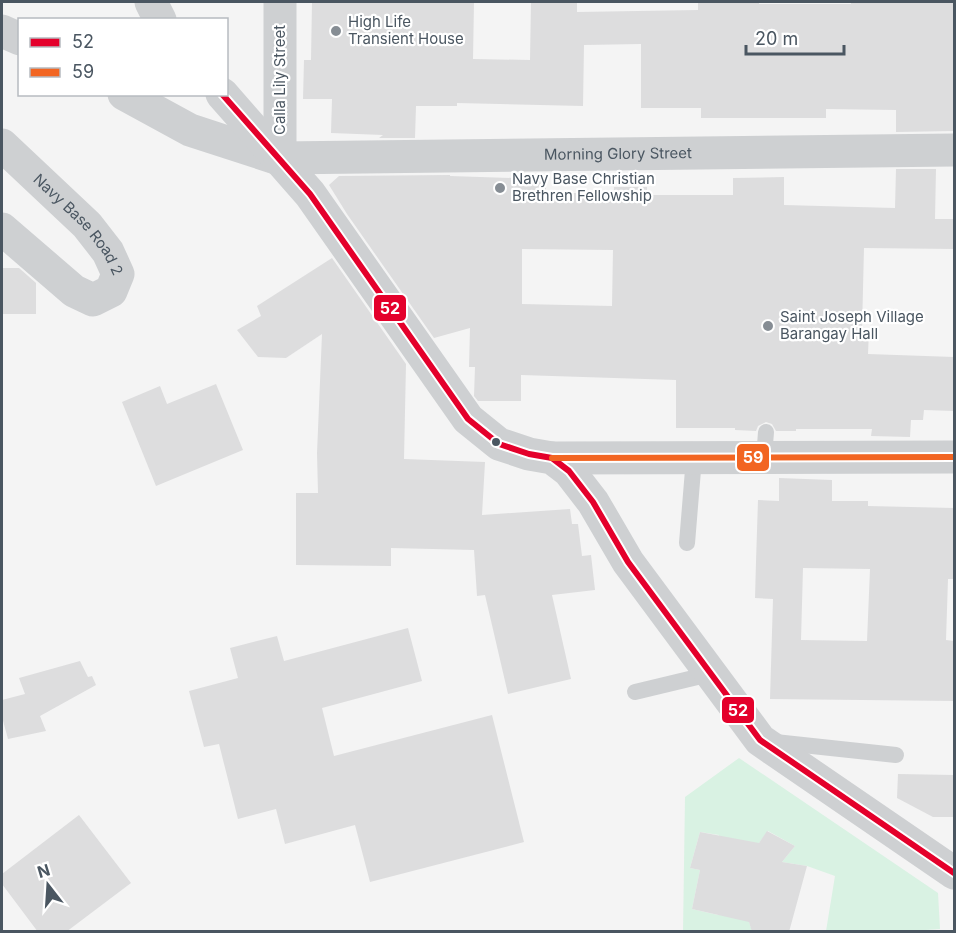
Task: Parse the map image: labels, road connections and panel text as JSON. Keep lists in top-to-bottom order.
{
  "streets": {
    "street": ["Calla Lily Street", "Morning Glory Street", "Navy Base Road 2"]
  },
  "crossings": [
    ["Calla Lily Street", "Morning Glory Street"]
  ],
  "places": ["High Life Transient House", "Navy Base Christian Brethren Fellowship", "Saint Joseph Village Barangay Hall"],
  "lines": ["transit line 52", "transit line 59"],
  "legend": ["52", "59"],
  "scale_bar": "20 m",
  "north": "top"
}
